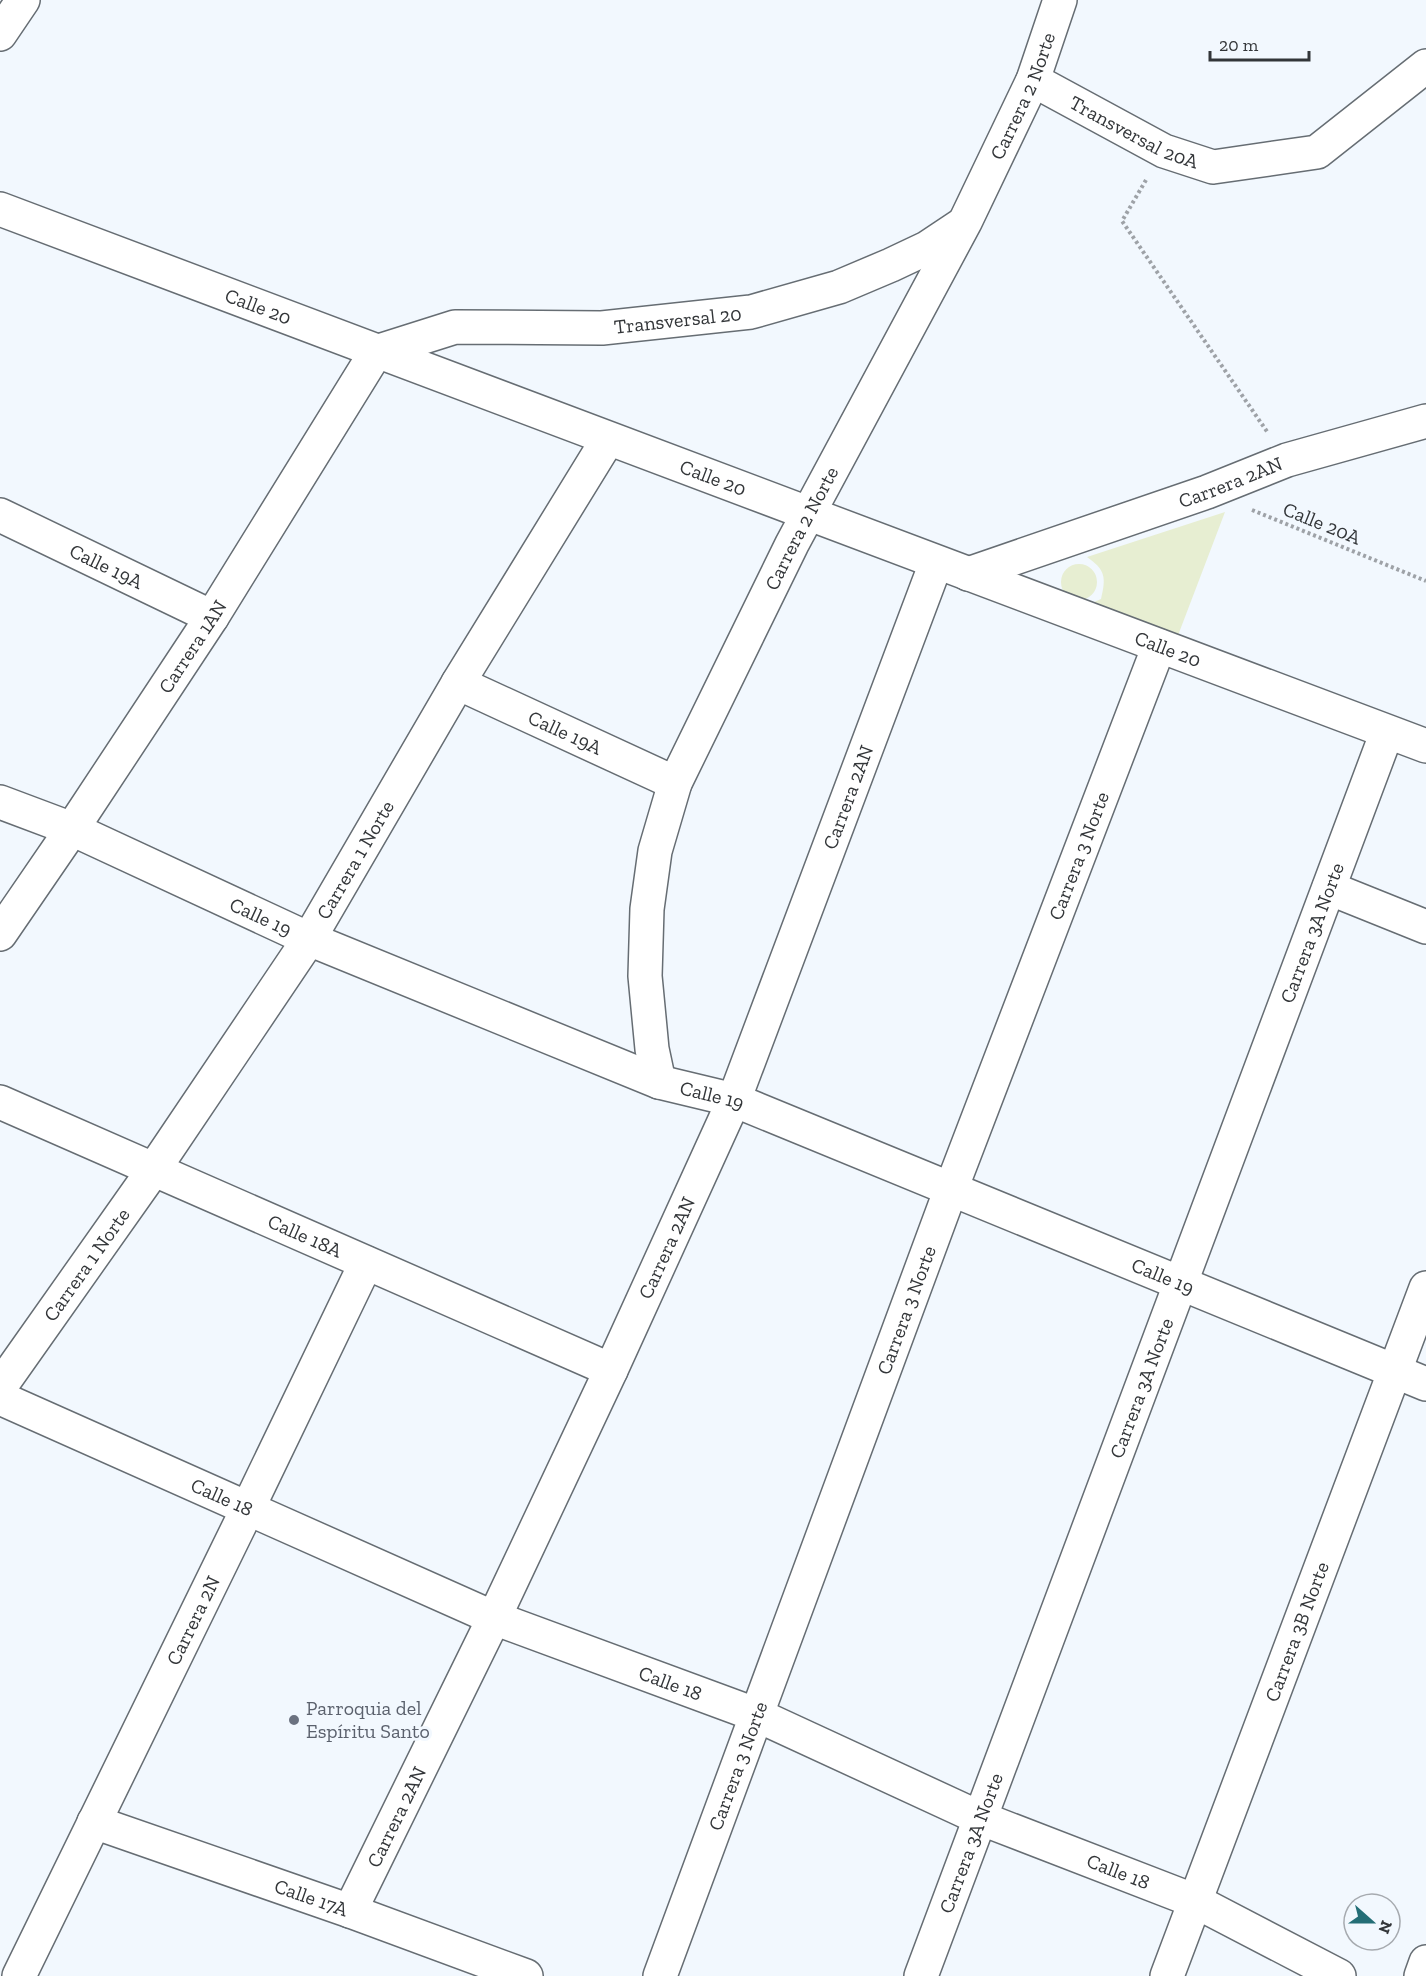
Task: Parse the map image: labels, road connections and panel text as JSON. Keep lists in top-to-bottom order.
{
  "streets": {
    "street": [
      "Carrera 2 Norte",
      "Transversal 20A",
      "Calle 20",
      "Transversal 20",
      "Carrera 2AN",
      "Calle 19A",
      "Carrera 1AN",
      "Carrera 3 Norte",
      "Carrera 1 Norte",
      "Calle 19",
      "Carrera 3A Norte",
      "Calle 18A",
      "Calle 18",
      "Carrera 2N",
      "Carrera 3B Norte",
      "Calle 17A"
    ],
    "path": ["Calle 20A"]
  },
  "crossings": [
    ["Carrera 2 Norte", "Transversal 20A"],
    ["Carrera 2 Norte", "Calle 20"],
    ["Carrera 2 Norte", "Transversal 20"],
    ["Carrera 2 Norte", "Calle 19A"],
    ["Carrera 2 Norte", "Calle 19"],
    ["Calle 20", "Transversal 20"],
    ["Calle 20", "Carrera 2AN"],
    ["Calle 20", "Carrera 1AN"],
    ["Calle 20", "Carrera 3 Norte"],
    ["Calle 20", "Carrera 1 Norte"],
    ["Calle 20", "Carrera 3A Norte"],
    ["Transversal 20", "Carrera 1AN"],
    ["Carrera 2AN", "Calle 20A"],
    ["Carrera 2AN", "Calle 19"],
    ["Carrera 2AN", "Calle 18A"],
    ["Carrera 2AN", "Calle 18"],
    ["Carrera 2AN", "Calle 17A"],
    ["Calle 19A", "Carrera 1AN"],
    ["Calle 19A", "Carrera 1 Norte"],
    ["Carrera 1AN", "Calle 19"],
    ["Carrera 3 Norte", "Calle 19"],
    ["Carrera 3 Norte", "Calle 18"],
    ["Carrera 1 Norte", "Calle 19"],
    ["Carrera 1 Norte", "Calle 18A"],
    ["Calle 19", "Carrera 3A Norte"],
    ["Calle 19", "Carrera 3B Norte"],
    ["Carrera 3A Norte", "Calle 18"],
    ["Calle 18A", "Carrera 2N"],
    ["Calle 18", "Carrera 2N"],
    ["Calle 18", "Carrera 3B Norte"],
    ["Carrera 2N", "Calle 17A"]
  ],
  "places": ["Parroquia del Espíritu Santo"],
  "scale_bar": "20 m",
  "north": "right"
}
